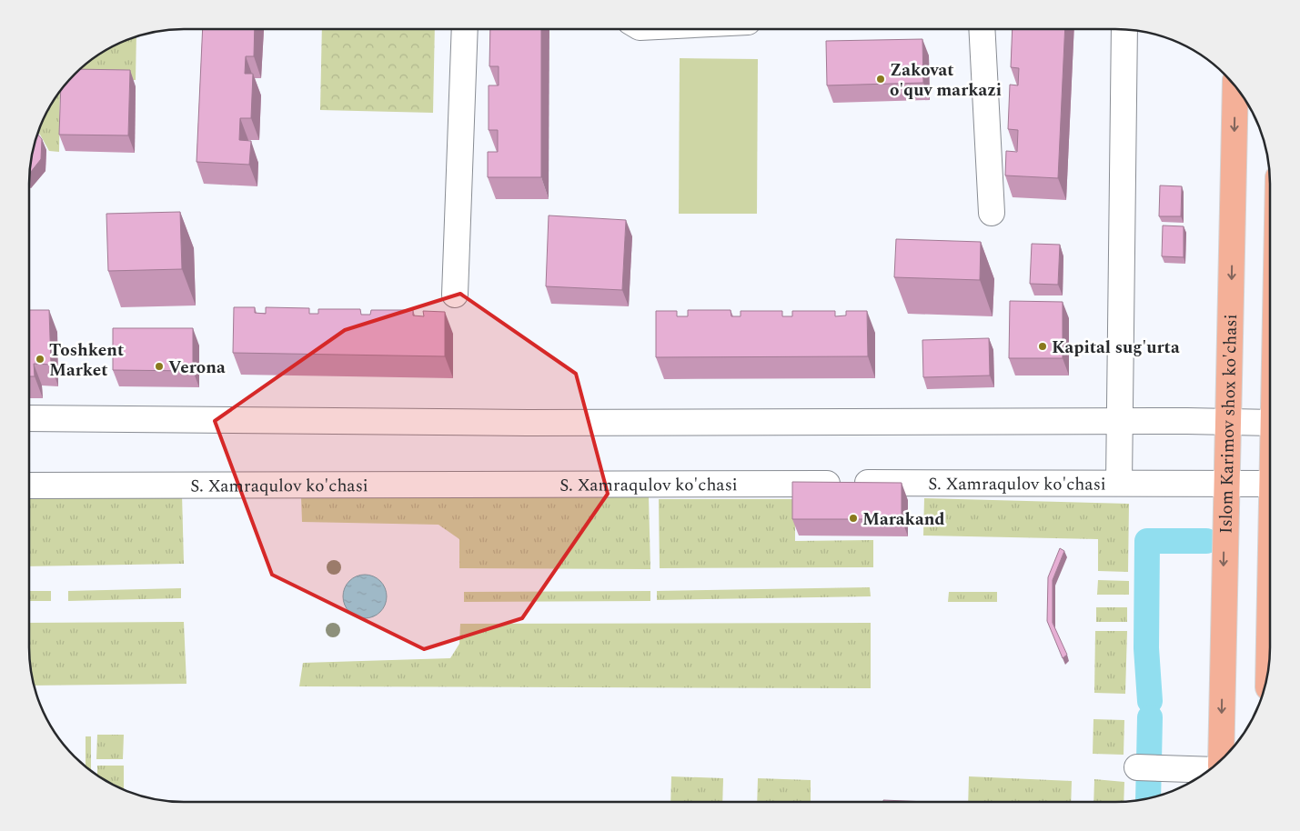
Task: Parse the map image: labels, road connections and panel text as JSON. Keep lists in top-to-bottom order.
{
  "streets": {
    "main road": ["Islom Karimov shox ko'chasi"],
    "street": ["S. Xamraqulov ko'chasi"]
  },
  "crossings": [
    ["Islom Karimov shox ko'chasi", "S. Xamraqulov ko'chasi"]
  ],
  "one_way": ["Islom Karimov shox ko'chasi"],
  "places": [
    "Zakovat o'quv markazi",
    "Kapital sug'urta",
    "Toshkent Market",
    "Verona",
    "Marakand"
  ]
}
